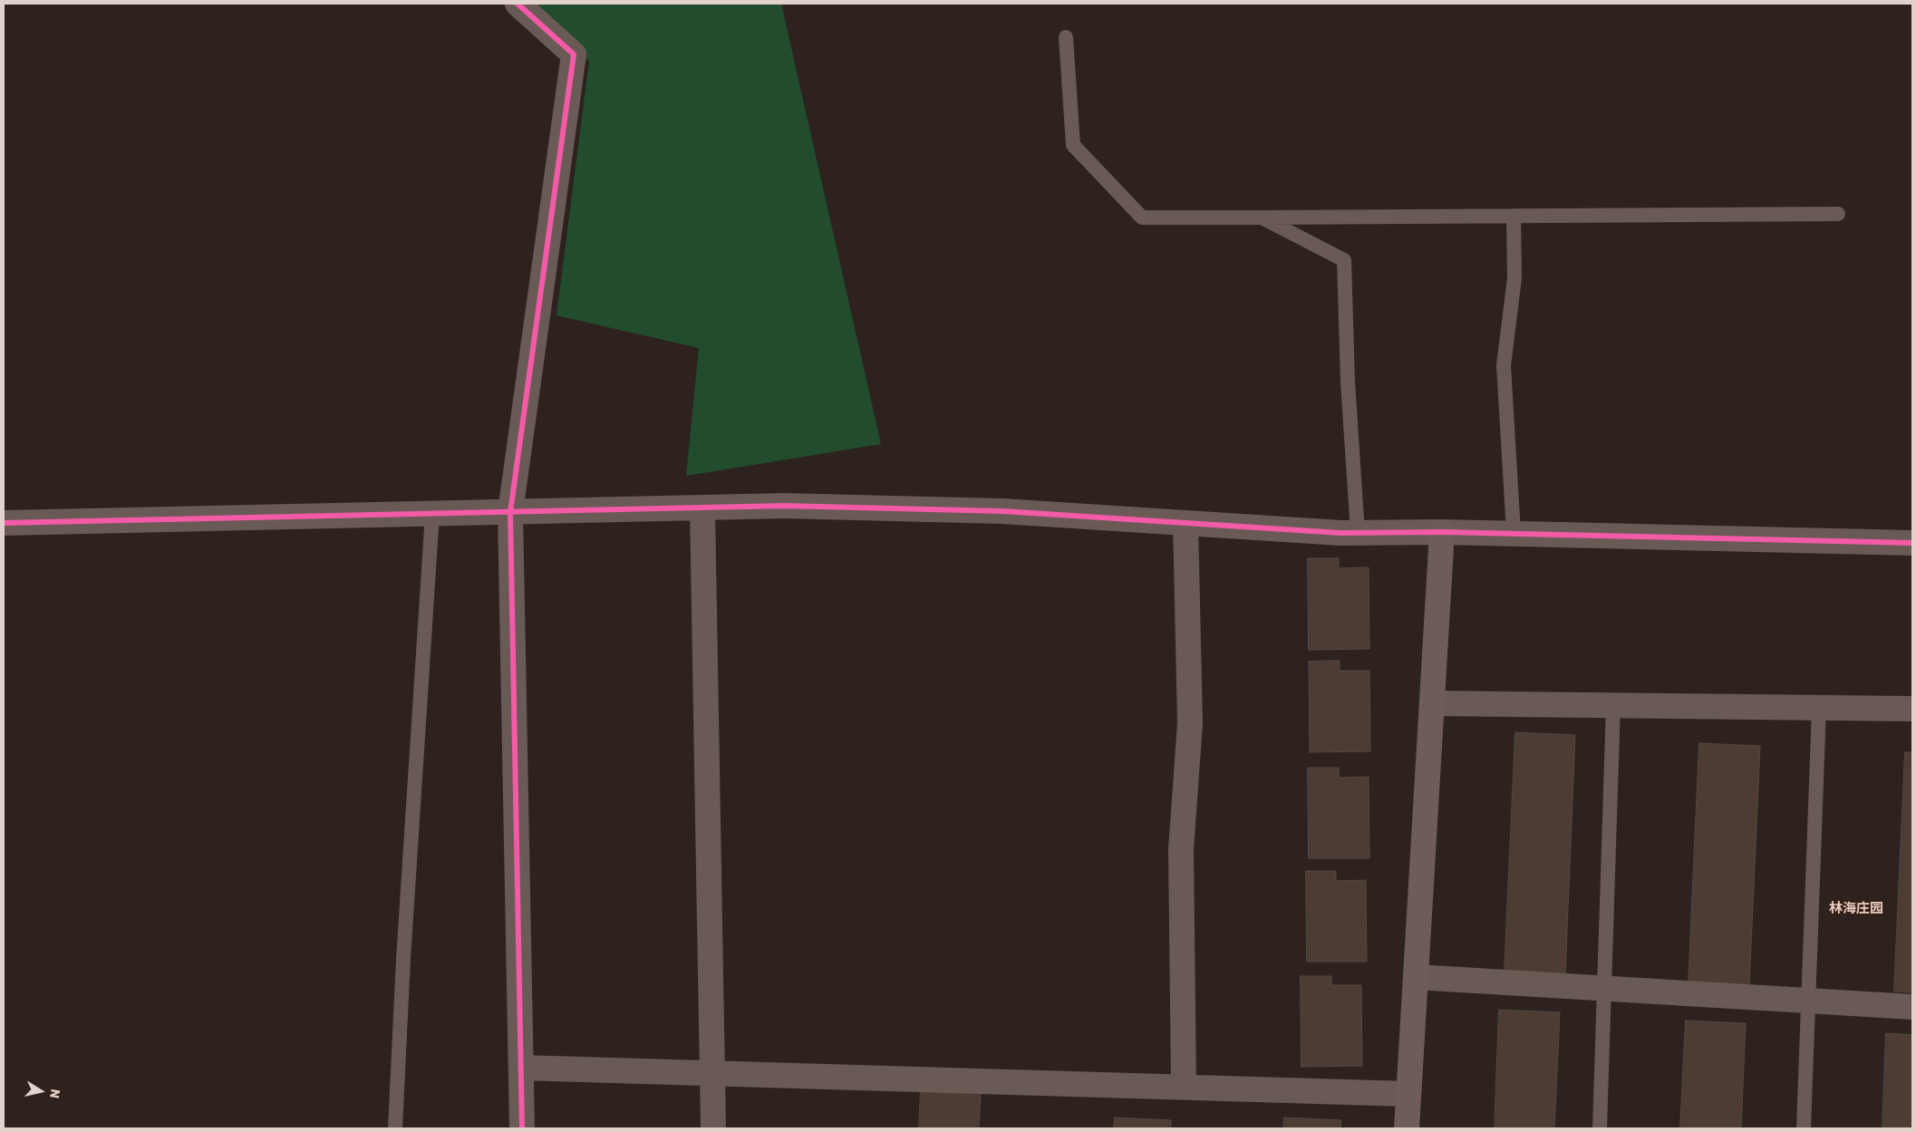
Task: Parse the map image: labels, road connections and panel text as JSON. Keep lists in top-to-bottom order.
{
  "districts": ["林海庄园"],
  "north": "right"
}
